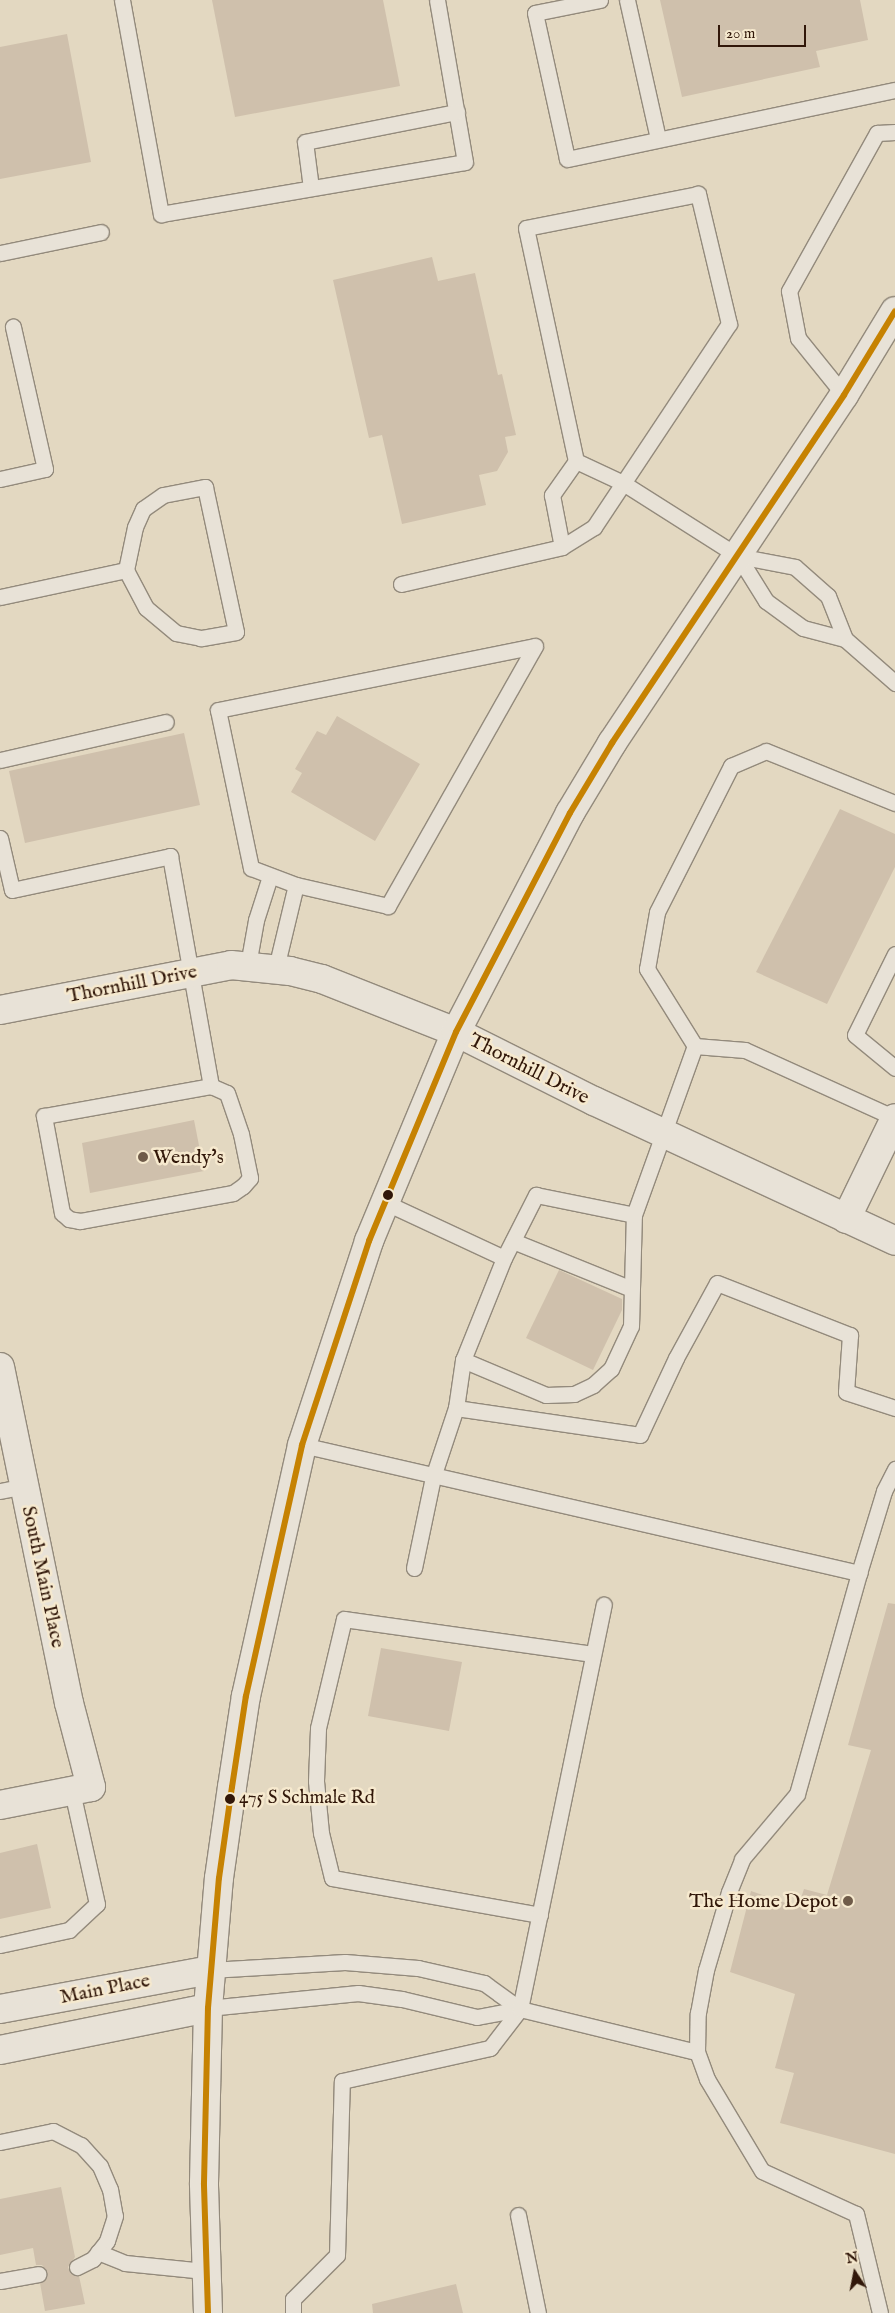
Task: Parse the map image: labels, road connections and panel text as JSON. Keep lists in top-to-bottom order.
{
  "streets": {
    "main road": ["Thornhill Drive", "South Main Place", "Main Place"]
  },
  "places": ["Wendy's", "475 S Schmale Rd", "The Home Depot"],
  "scale_bar": "20 m",
  "north": "top"
}
